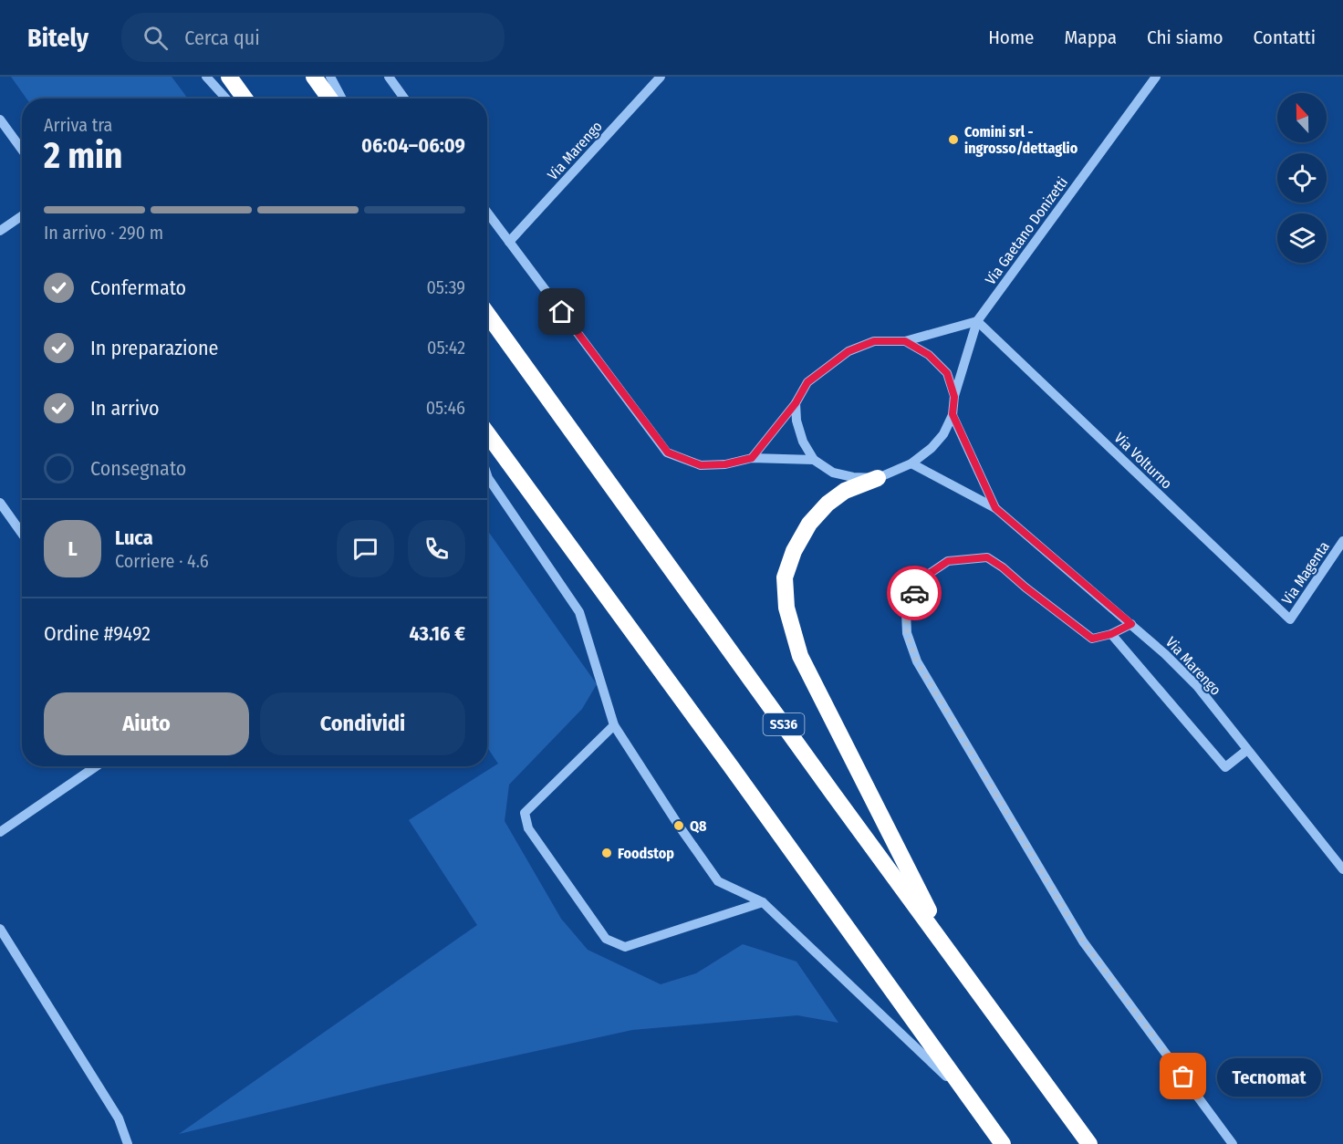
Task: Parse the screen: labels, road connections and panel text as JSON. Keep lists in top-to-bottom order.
{
  "streets": {
    "highway": ["SS36"],
    "street": [
      "Via Marengo",
      "Via Gaetano Donizetti",
      "Via Volturno",
      "Via Magenta"
    ]
  },
  "crossings": [
    ["Via Marengo", "Via Gaetano Donizetti"],
    ["Via Gaetano Donizetti", "Via Volturno"],
    ["Via Volturno", "Via Magenta"]
  ],
  "places": [
    "Comini srl - ingrosso/dettaglio",
    "Q8",
    "Foodstop",
    "Tecnomat"
  ],
  "north": "top",
  "page": {
    "header": "Bitely",
    "search": "Cerca qui",
    "nav": [
      "Home",
      "Mappa",
      "Chi siamo",
      "Contatti"
    ],
    "heading": ["2 min", "Arriva tra", "06:04–06:09"],
    "panel": [
      "Luca",
      "Corriere · 4.6",
      "Ordine #9492",
      "43.16 €"
    ],
    "bar": "In arrivo · 290 m",
    "list": [
      ["Confermato", "05:39"],
      ["In preparazione", "05:42"],
      ["In arrivo", "05:46"],
      "Consegnato"
    ],
    "round": "L",
    "buttons": ["Aiuto", "Condividi"],
    "bubble": "Tecnomat"
  }
}
